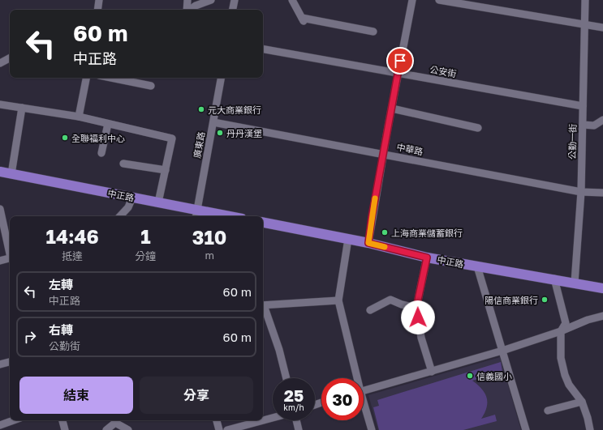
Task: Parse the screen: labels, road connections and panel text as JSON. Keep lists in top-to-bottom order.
{
  "streets": {
    "main road": ["中正路"],
    "street": [
      "公安街",
      "公勤一街",
      "廣東路",
      "中華路"
    ]
  },
  "crossings": [
    ["公安街", "公勤一街"],
    ["公勤一街", "中華路"],
    ["公勤一街", "中正路"],
    ["廣東路", "中華路"],
    ["廣東路", "中正路"]
  ],
  "places": [
    "元大商業銀行",
    "丹丹漢堡",
    "全聯福利中心",
    "上海商業儲蓄銀行",
    "陽信商業銀行",
    "信義國小"
  ],
  "page": {
    "turn": ["60 m", "中正路"],
    "eta": [
      "14:46",
      "抵達",
      "1",
      "分鐘",
      "310",
      "m"
    ],
    "list": [
      {
        "name": "左轉",
        "note": "中正路",
        "value": "60 m"
      },
      {
        "name": "右轉",
        "note": "公勤街",
        "value": "60 m"
      }
    ],
    "buttons": ["結束", "分享"],
    "speed": "25 km/h",
    "limit": "30"
  }
}
